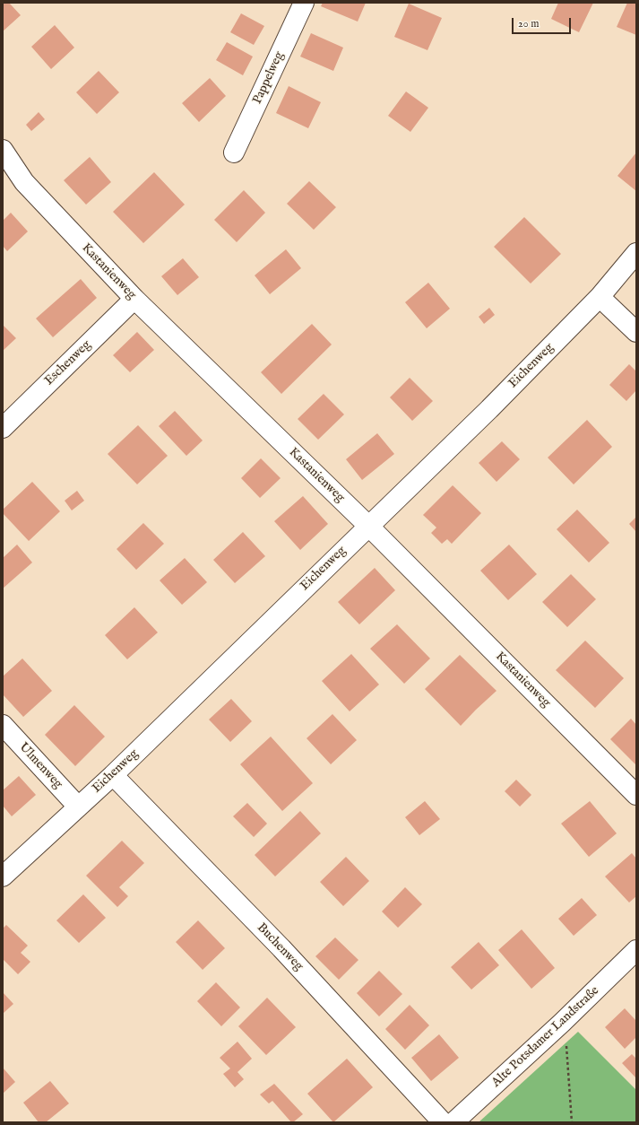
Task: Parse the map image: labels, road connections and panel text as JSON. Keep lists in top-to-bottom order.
{
  "streets": {
    "street": [
      "Pappelweg",
      "Kastanienweg",
      "Eschenweg",
      "Eichenweg",
      "Ulmenweg",
      "Buchenweg",
      "Alte Potsdamer Landstraße"
    ]
  },
  "crossings": [
    ["Kastanienweg", "Eschenweg"],
    ["Kastanienweg", "Eichenweg"],
    ["Eichenweg", "Ulmenweg"],
    ["Eichenweg", "Buchenweg"]
  ],
  "scale_bar": "20 m"
}
